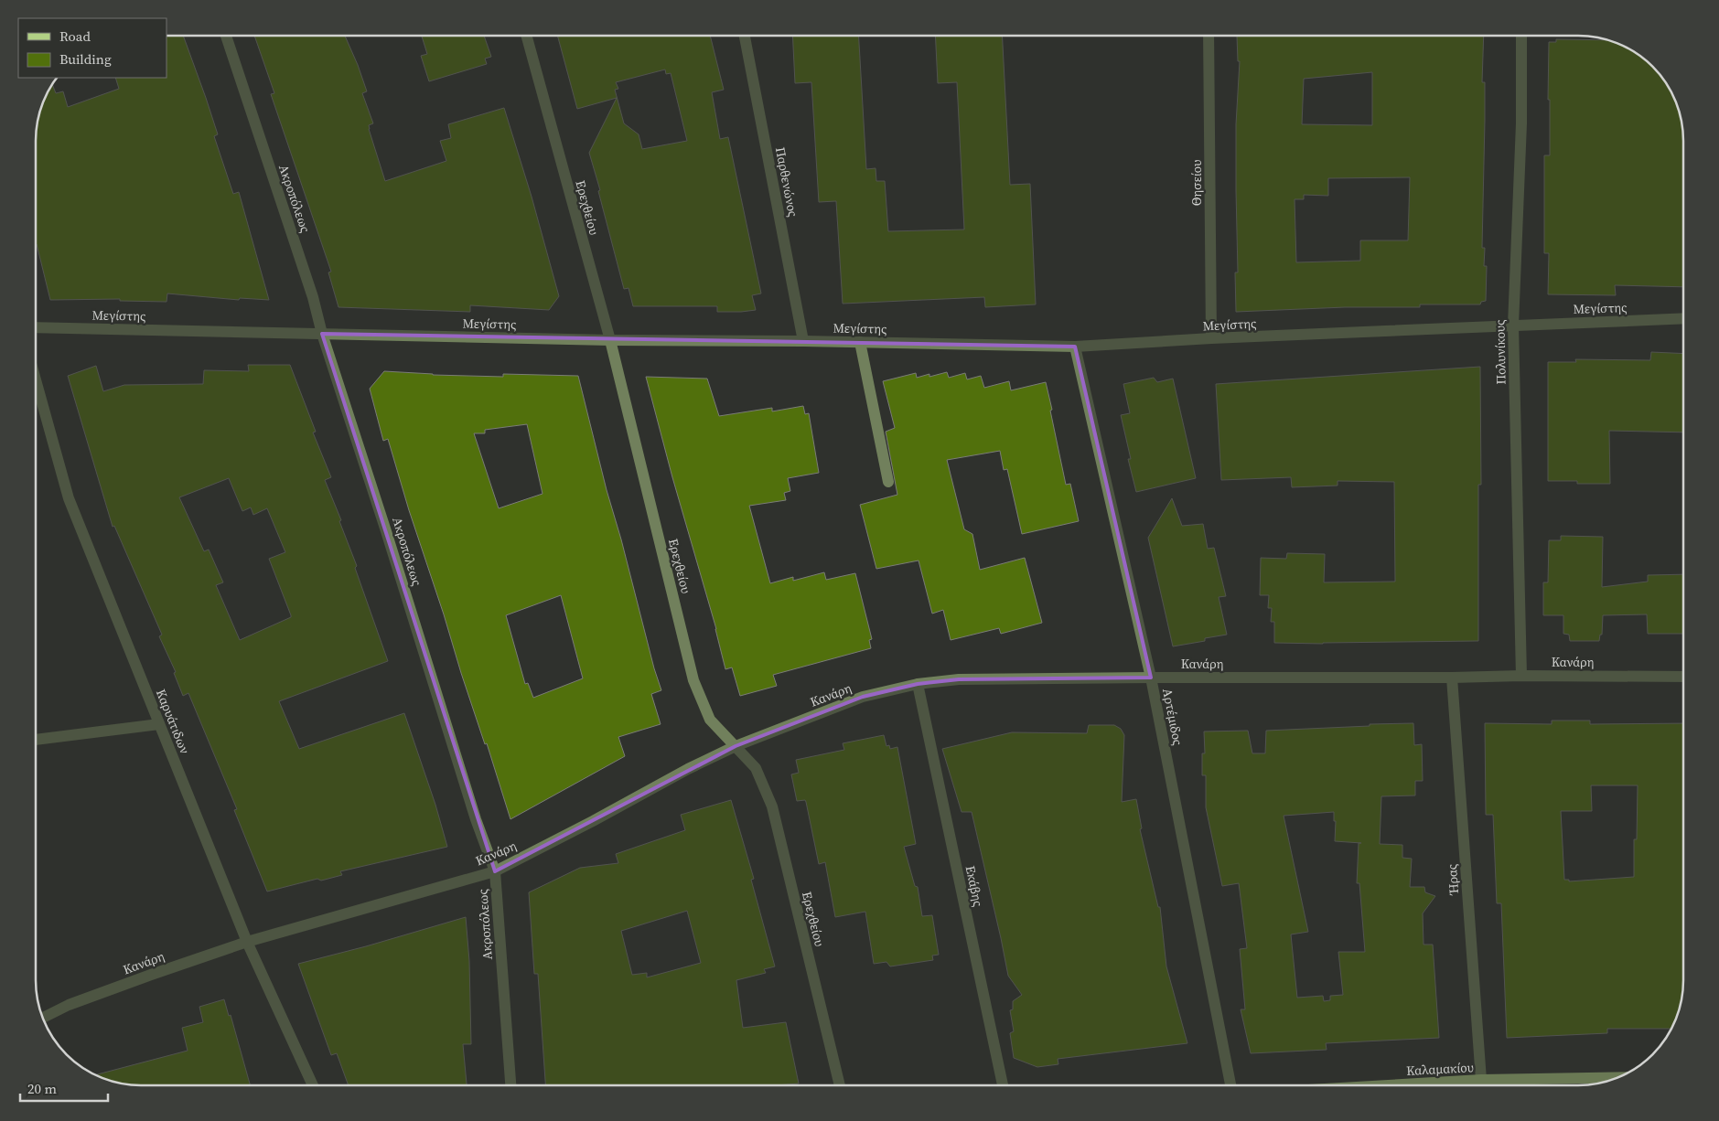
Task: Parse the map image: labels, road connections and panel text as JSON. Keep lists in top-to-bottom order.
{
  "streets": {
    "main road": ["Καλαμακίου"],
    "street": [
      "Παρθενώνος",
      "Θησείου",
      "Ακροπόλεως",
      "Ερεχθείου",
      "Μεγίστης",
      "Πολυνίκους",
      "Κανάρη",
      "Αρτέμιδος",
      "Καρυάτιδων",
      "Ήρας",
      "Εκάβης"
    ]
  },
  "crossings": [
    ["Παρθενώνος", "Μεγίστης"],
    ["Θησείου", "Μεγίστης"],
    ["Ακροπόλεως", "Μεγίστης"],
    ["Ακροπόλεως", "Κανάρη"],
    ["Ερεχθείου", "Μεγίστης"],
    ["Ερεχθείου", "Κανάρη"],
    ["Μεγίστης", "Πολυνίκους"],
    ["Μεγίστης", "Αρτέμιδος"],
    ["Πολυνίκους", "Κανάρη"],
    ["Κανάρη", "Αρτέμιδος"],
    ["Κανάρη", "Καρυάτιδων"],
    ["Κανάρη", "Ήρας"],
    ["Κανάρη", "Εκάβης"],
    ["Ήρας", "Καλαμακίου"]
  ],
  "legend": ["Road", "Building"],
  "scale_bar": "20 m"
}
